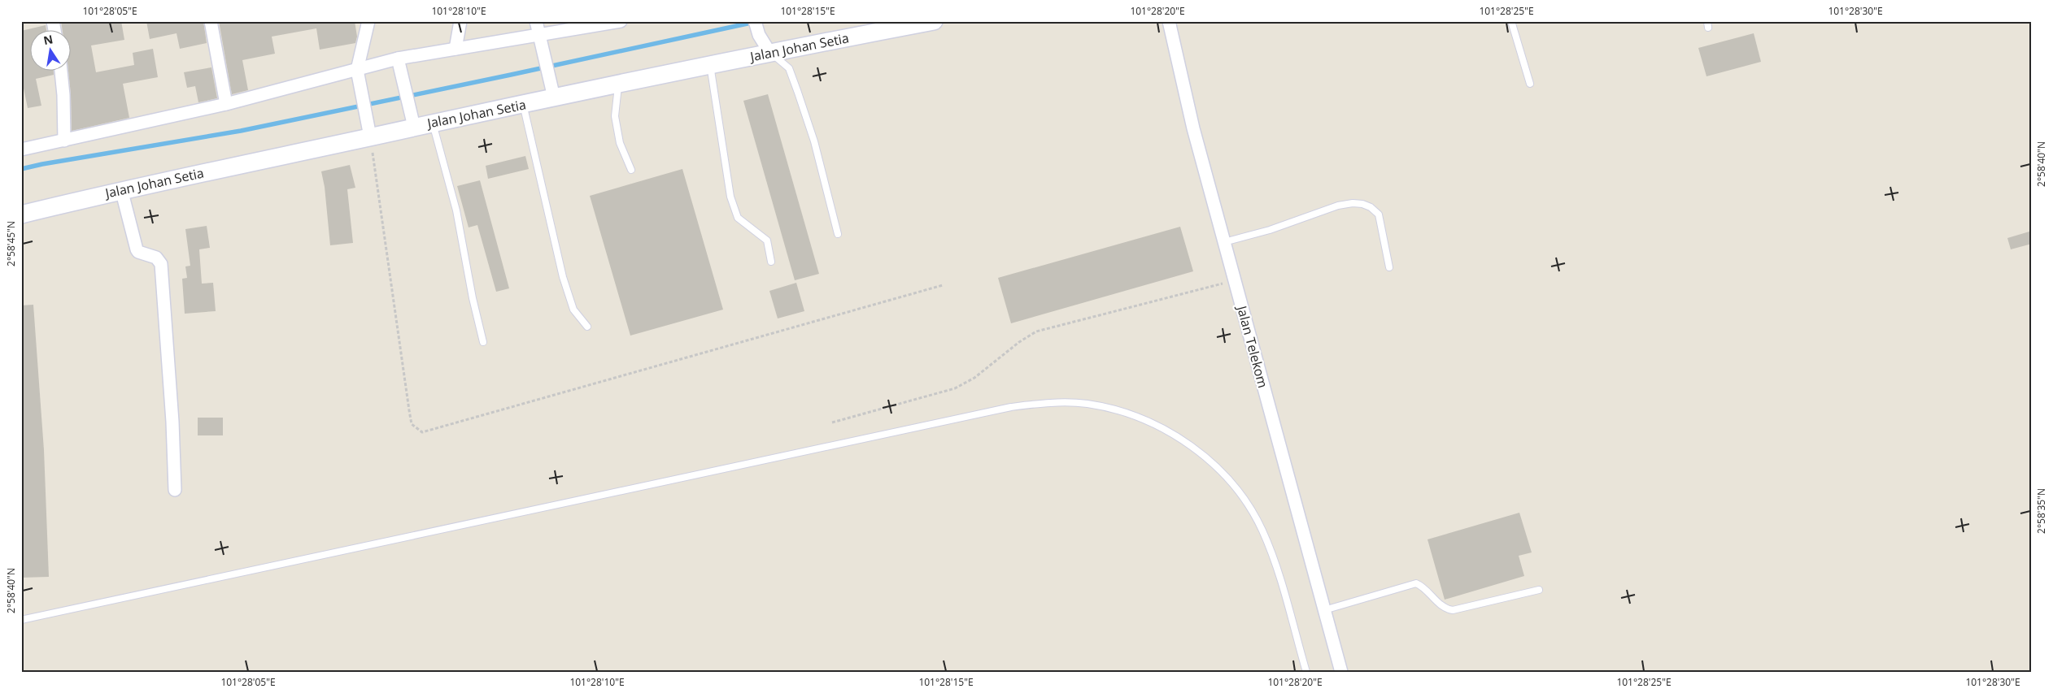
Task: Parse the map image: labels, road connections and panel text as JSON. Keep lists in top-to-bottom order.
{
  "streets": {
    "main road": ["Jalan Johan Setia"],
    "street": ["Jalan Telekom"]
  },
  "north": "top",
  "coordinates": [
    "101°28'05\"E",
    "101°28'10\"E",
    "101°28'15\"E",
    "101°28'20\"E",
    "101°28'25\"E",
    "101°28'30\"E",
    "2°58'40\"N",
    "2°58'45\"N",
    "2°58'35\"N"
  ]
}
